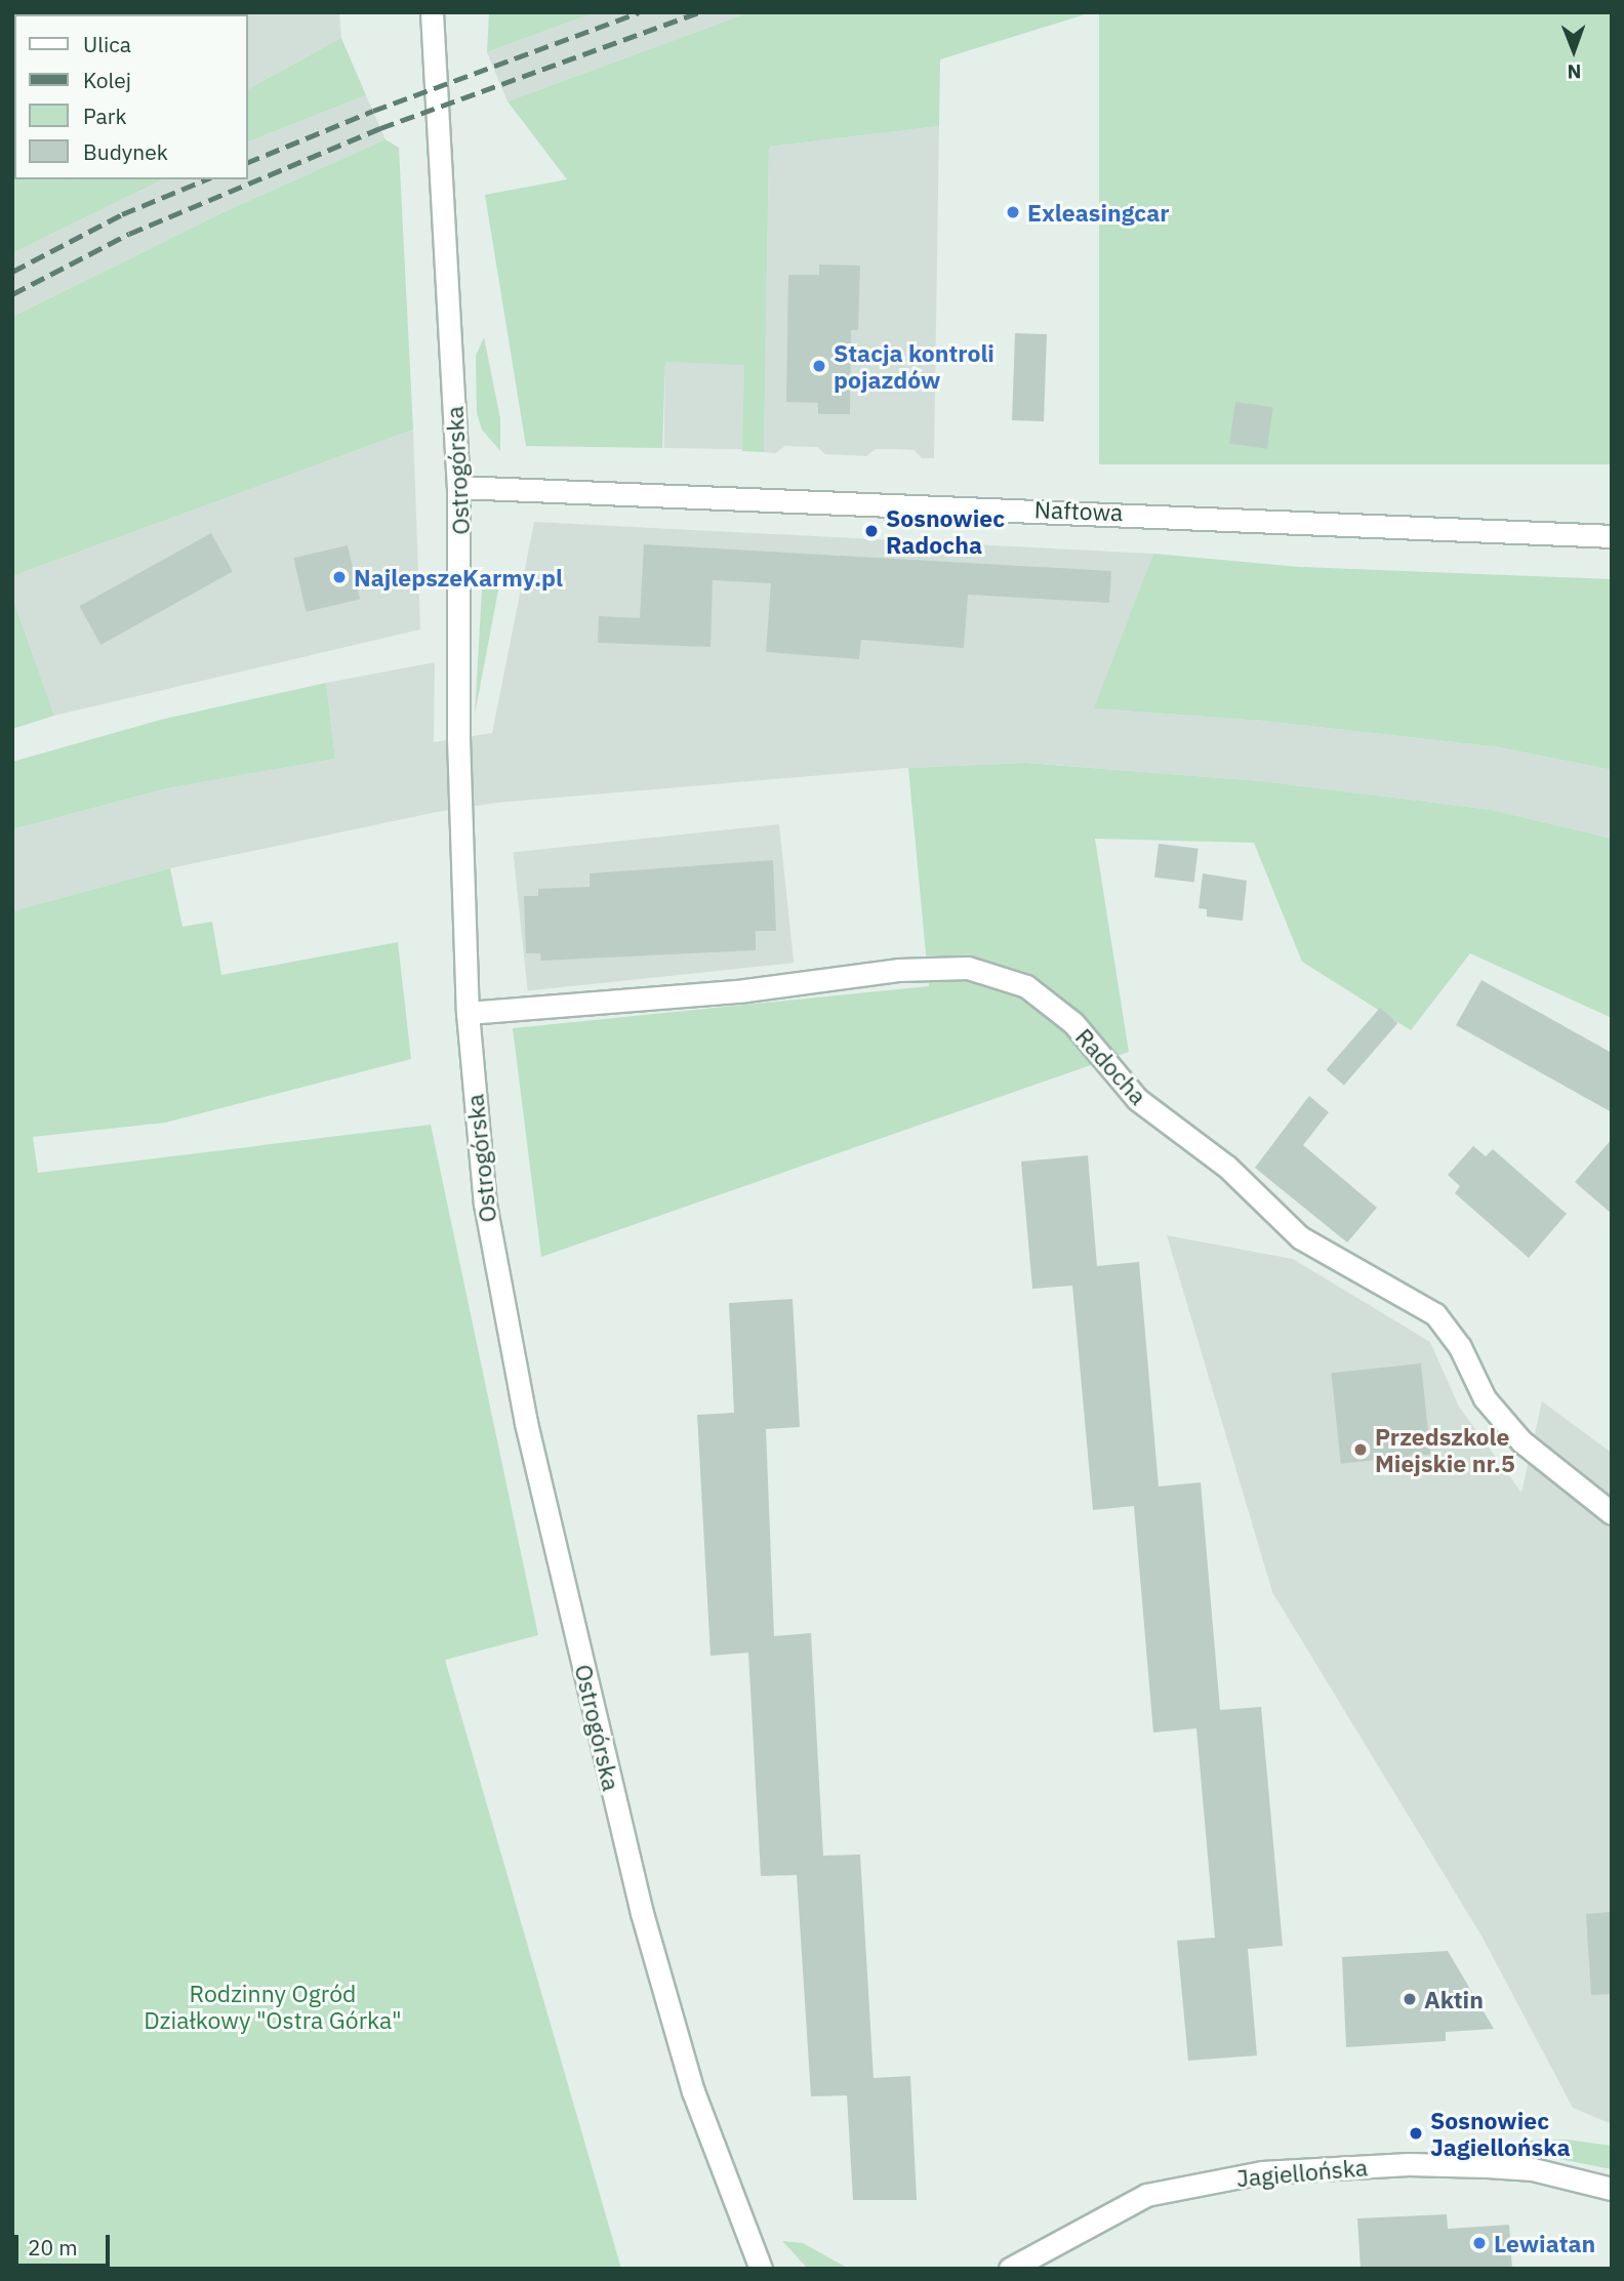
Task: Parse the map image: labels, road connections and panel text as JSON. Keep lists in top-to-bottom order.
{
  "streets": {
    "street": [
      "Ostrogórska",
      "Naftowa",
      "Radocha",
      "Jagiellońska"
    ]
  },
  "crossings": [
    ["Ostrogórska", "Naftowa"],
    ["Ostrogórska", "Radocha"]
  ],
  "parks": ["Rodzinny Ogród Działkowy \"Ostra Górka\""],
  "places": [
    "Exleasingcar",
    "Stacja kontroli pojazdów",
    "Sosnowiec Radocha",
    "NajlepszeKarmy.pl",
    "Przedszkole Miejskie nr.5",
    "Aktin",
    "Sosnowiec Jagiellońska",
    "Lewiatan"
  ],
  "legend": [
    "Ulica",
    "Kolej",
    "Park",
    "Budynek"
  ],
  "scale_bar": "20 m",
  "north": "bottom"
}
